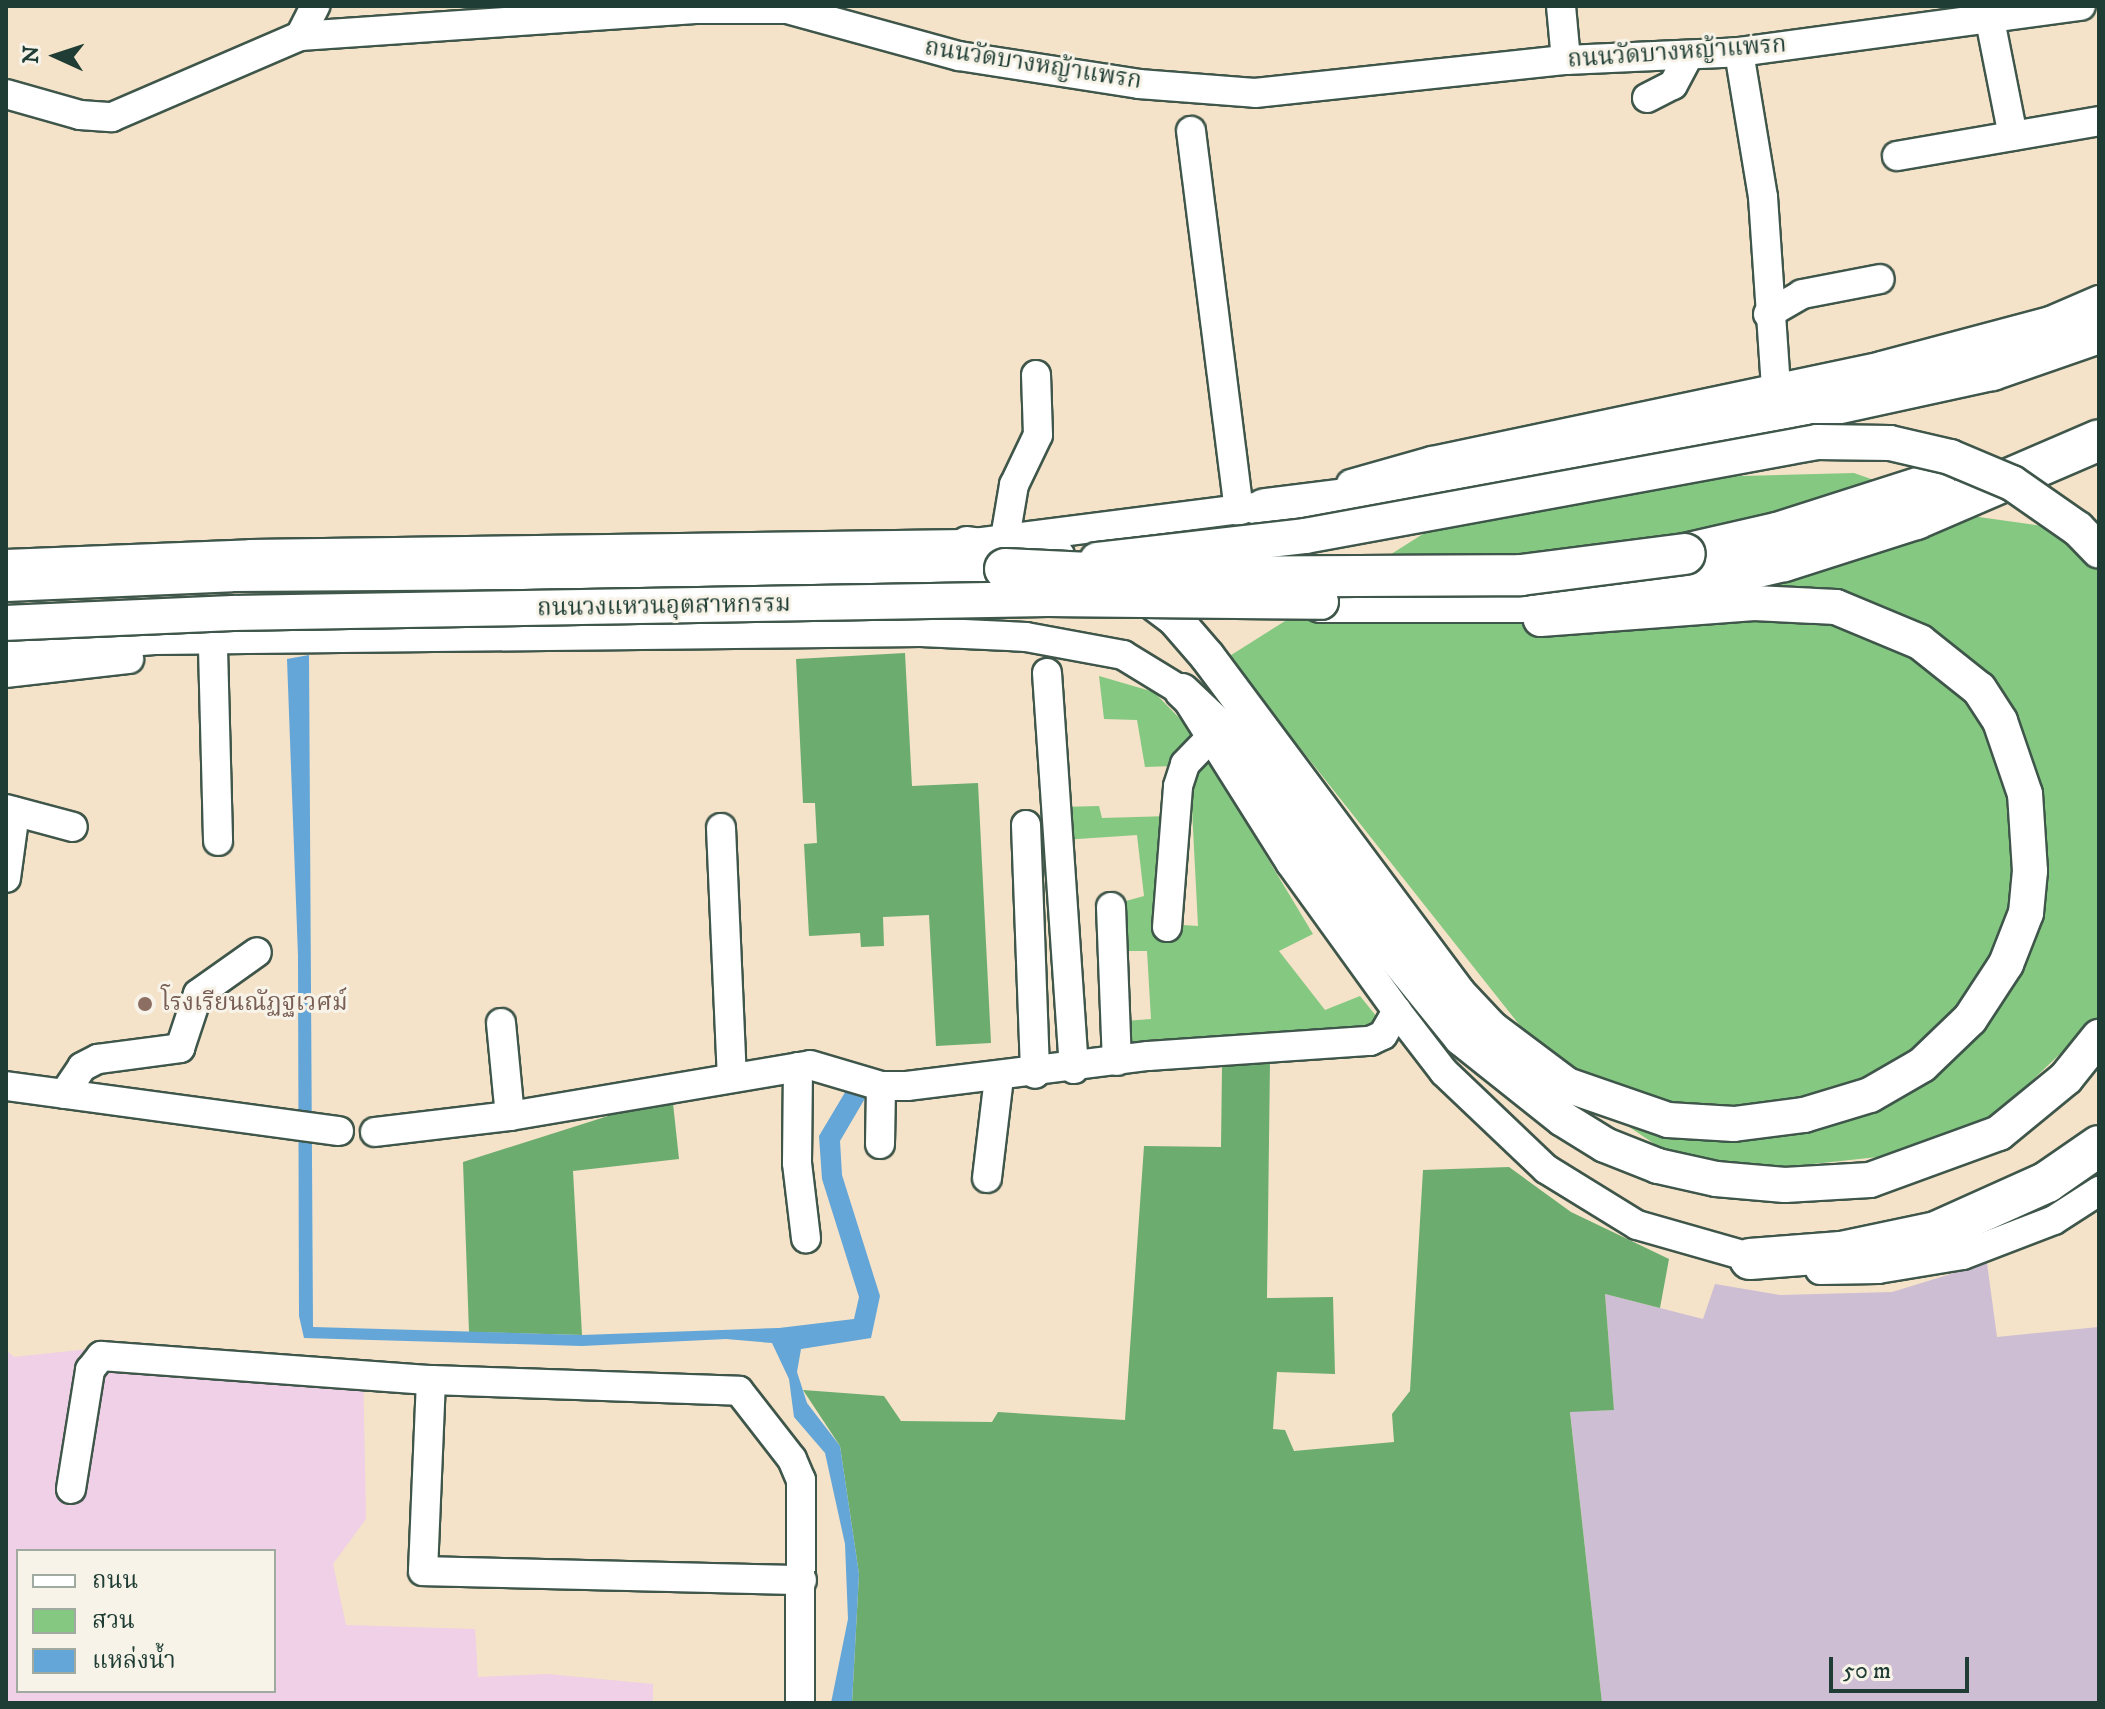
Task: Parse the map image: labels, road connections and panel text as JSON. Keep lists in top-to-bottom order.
{
  "streets": {
    "main road": ["ถนนวงแหวนอุตสาหกรรม"],
    "street": ["ถนนวัดบางหญ้าแพรก"]
  },
  "places": ["โรงเรียนณัฏฐเวศม์"],
  "legend": ["ถนน", "สวน", "แหล่งน้ำ"],
  "scale_bar": "50 m",
  "north": "left"
}
